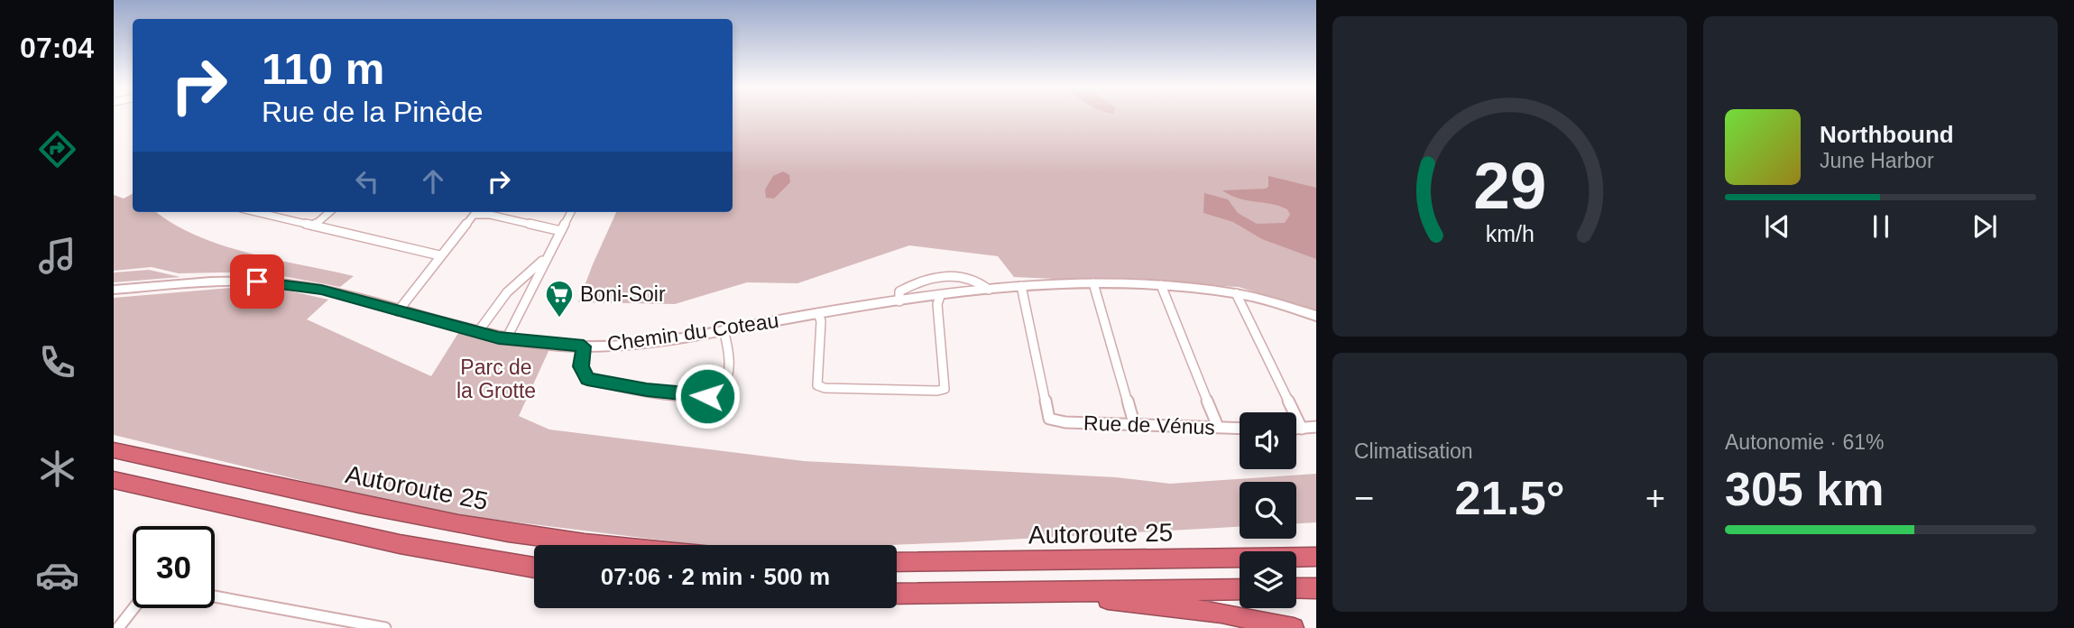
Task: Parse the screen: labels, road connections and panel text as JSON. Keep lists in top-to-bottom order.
{
  "streets": {
    "highway": ["Autoroute 25"],
    "street": ["Chemin du Coteau", "Rue de Vénus"]
  },
  "crossings": [
    ["Chemin du Coteau", "Rue de Vénus"]
  ],
  "parks": ["Parc de la Grotte"],
  "places": {
    "supermarket": ["Boni-Soir"]
  },
  "page": {
    "tabs": "07:04",
    "turn": ["110 m", "Rue de la Pinède"],
    "song": ["Northbound", "June Harbor"],
    "tile": [
      "Climatisation",
      ["Autonomie · 61%", "305 km"]
    ],
    "heat": ["−", "21.5°", "+"],
    "limit": "30",
    "trip": "07:06 · 2 min · 500 m",
    "gauge": ["29", "km/h"]
  }
}
